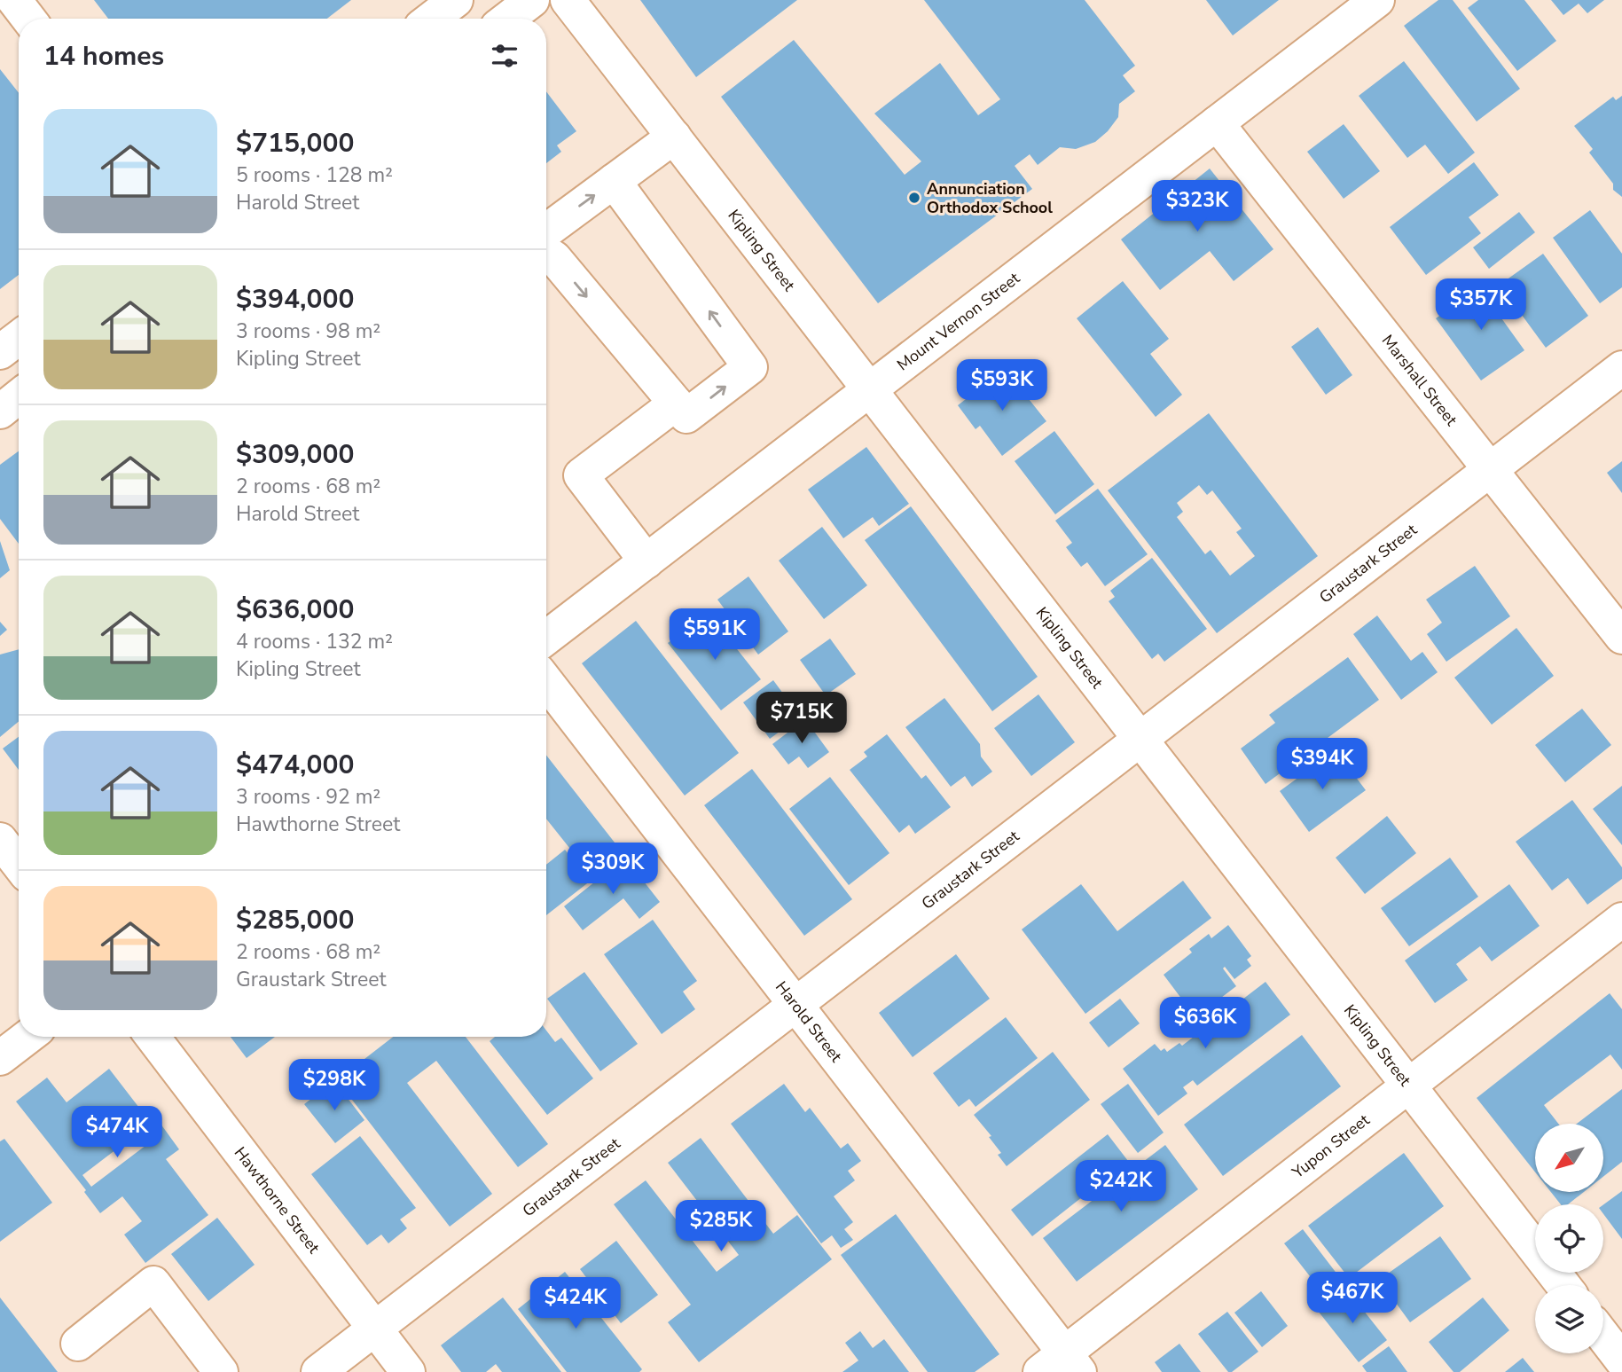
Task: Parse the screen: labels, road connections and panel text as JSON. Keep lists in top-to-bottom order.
{
  "streets": {
    "street": [
      "Kipling Street",
      "Mount Vernon Street",
      "Marshall Street",
      "Graustark Street",
      "Harold Street",
      "Yupon Street",
      "Hawthorne Street"
    ]
  },
  "crossings": [
    ["Kipling Street", "Mount Vernon Street"],
    ["Kipling Street", "Graustark Street"],
    ["Kipling Street", "Yupon Street"],
    ["Mount Vernon Street", "Marshall Street"],
    ["Marshall Street", "Graustark Street"],
    ["Graustark Street", "Harold Street"],
    ["Graustark Street", "Hawthorne Street"],
    ["Harold Street", "Yupon Street"]
  ],
  "places": ["Annunciation Orthodox School"],
  "north": "bottom left",
  "page": {
    "heading": "14 homes",
    "list": [
      {
        "name": "$715,000",
        "note": "5 rooms · 128 m² · Harold Street"
      },
      {
        "name": "$394,000",
        "note": "3 rooms · 98 m² · Kipling Street"
      },
      {
        "name": "$309,000",
        "note": "2 rooms · 68 m² · Harold Street"
      },
      {
        "name": "$636,000",
        "note": "4 rooms · 132 m² · Kipling Street"
      },
      {
        "name": "$474,000",
        "note": "3 rooms · 92 m² · Hawthorne Street"
      },
      {
        "name": "$285,000",
        "note": "2 rooms · 68 m² · Graustark Street"
      }
    ],
    "price": [
      "$323K",
      "$357K",
      "$593K",
      "$591K",
      "$715K",
      "$394K",
      "$309K",
      "$636K",
      "$298K",
      "$474K",
      "$242K",
      "$285K",
      "$467K",
      "$424K"
    ]
  }
}
